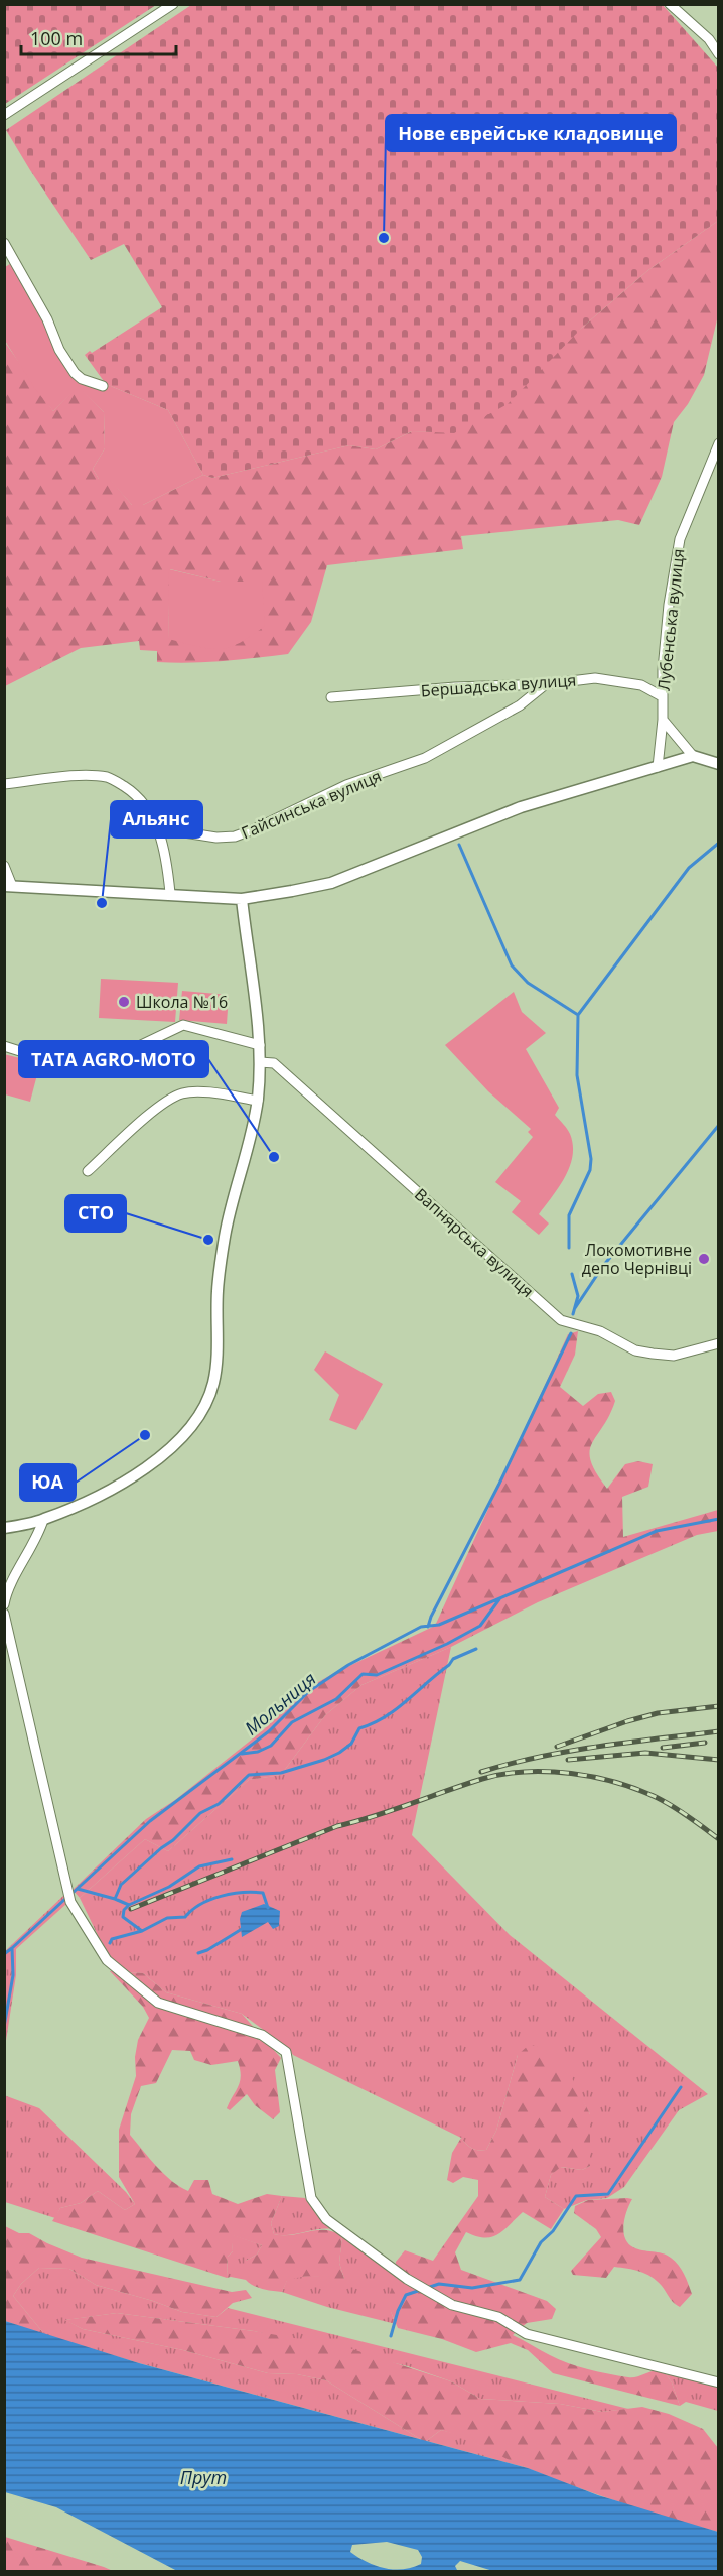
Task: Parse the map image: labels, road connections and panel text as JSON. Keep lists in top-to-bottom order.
{
  "streets": {
    "street": [
      "Лубенська вулиця",
      "Бершадська вулиця",
      "Гайсинська вулиця",
      "Вапнярська вулиця"
    ]
  },
  "crossings": [
    ["Лубенська вулиця", "Бершадська вулиця"],
    ["Бершадська вулиця", "Гайсинська вулиця"]
  ],
  "water": ["Мольниця", "Прут"],
  "places": [
    "Нове єврейське кладовище",
    "Альянс",
    "Школа №16",
    "TATA AGRO-MOTO",
    "СТО",
    "Локомотивне депо Чернівці",
    "ЮА"
  ],
  "scale_bar": "100 m"
}
